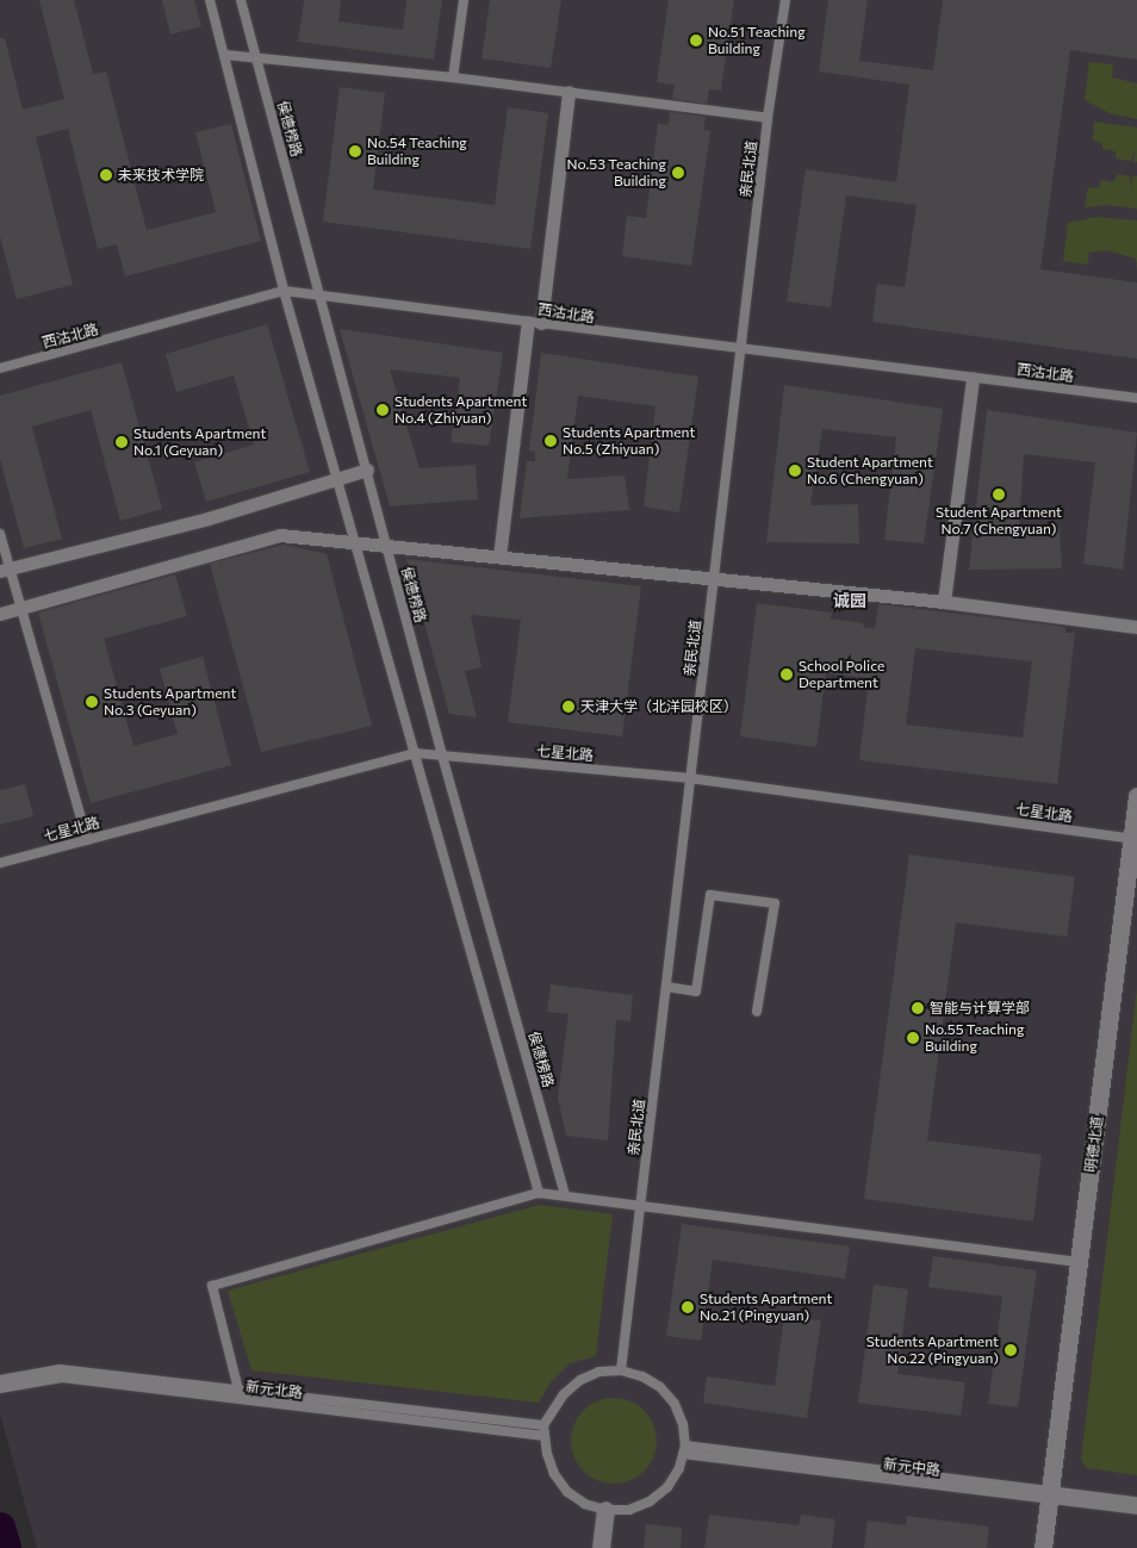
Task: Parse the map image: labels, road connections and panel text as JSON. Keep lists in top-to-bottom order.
{
  "streets": {
    "street": ["明德北道"],
    "lane": [
      "侯德榜路",
      "亲民北道",
      "西沽北路",
      "七星北路",
      "新元北路",
      "新元中路"
    ]
  },
  "crossings": [
    ["侯德榜路", "西沽北路"],
    ["侯德榜路", "七星北路"],
    ["亲民北道", "西沽北路"],
    ["亲民北道", "七星北路"],
    ["亲民北道", "新元北路"],
    ["亲民北道", "新元中路"],
    ["七星北路", "明德北道"],
    ["明德北道", "新元中路"],
    ["新元北路", "新元中路"]
  ],
  "districts": ["诚园"],
  "places": [
    "No.51 Teaching Building",
    "No.54 Teaching Building",
    "No.53 Teaching Building",
    "未来技术学院",
    "Students Apartment No.4 (Zhiyuan)",
    "Students Apartment No.5 (Zhiyuan)",
    "Students Apartment No.1 (Geyuan)",
    "Student Apartment No.6 (Chengyuan)",
    "Student Apartment No.7 (Chengyuan)",
    "School Police Department",
    "Students Apartment No.3 (Geyuan)",
    "天津大学（北洋园校区）",
    "智能与计算学部",
    "No.55 Teaching Building",
    "Students Apartment No.21 (Pingyuan)",
    "Students Apartment No.22 (Pingyuan)"
  ]
}
